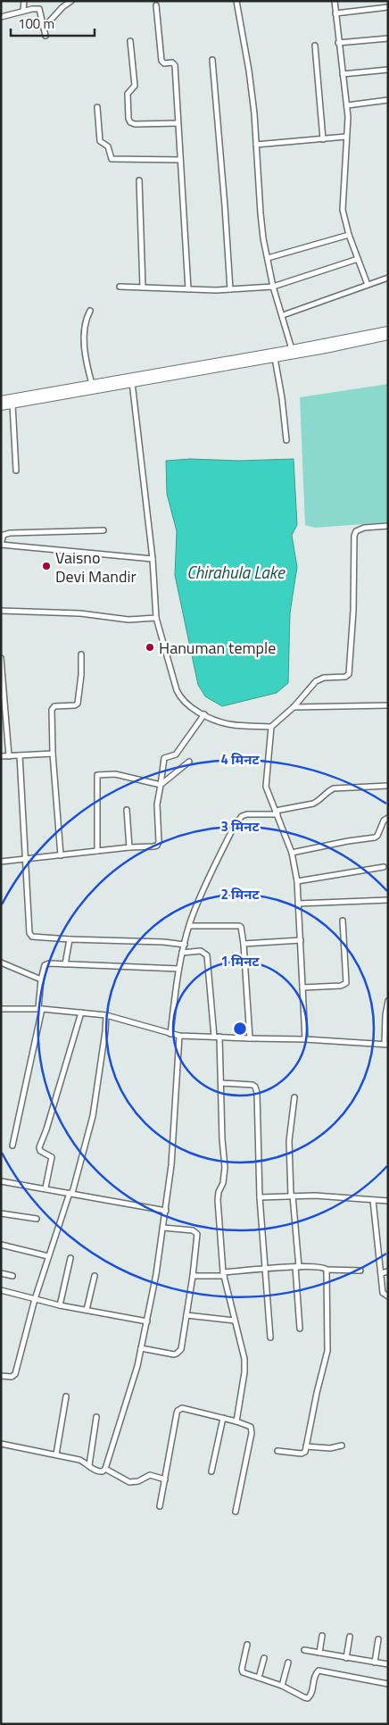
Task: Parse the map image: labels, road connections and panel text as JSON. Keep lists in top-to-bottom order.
{
  "water": ["Chirahula Lake"],
  "places": ["Vaisno Devi Mandir", "Hanuman temple"],
  "scale_bar": "100 m",
  "rings": [
    "4 मिनट",
    "3 मिनट",
    "2 मिनट",
    "1 मिनट"
  ]
}
